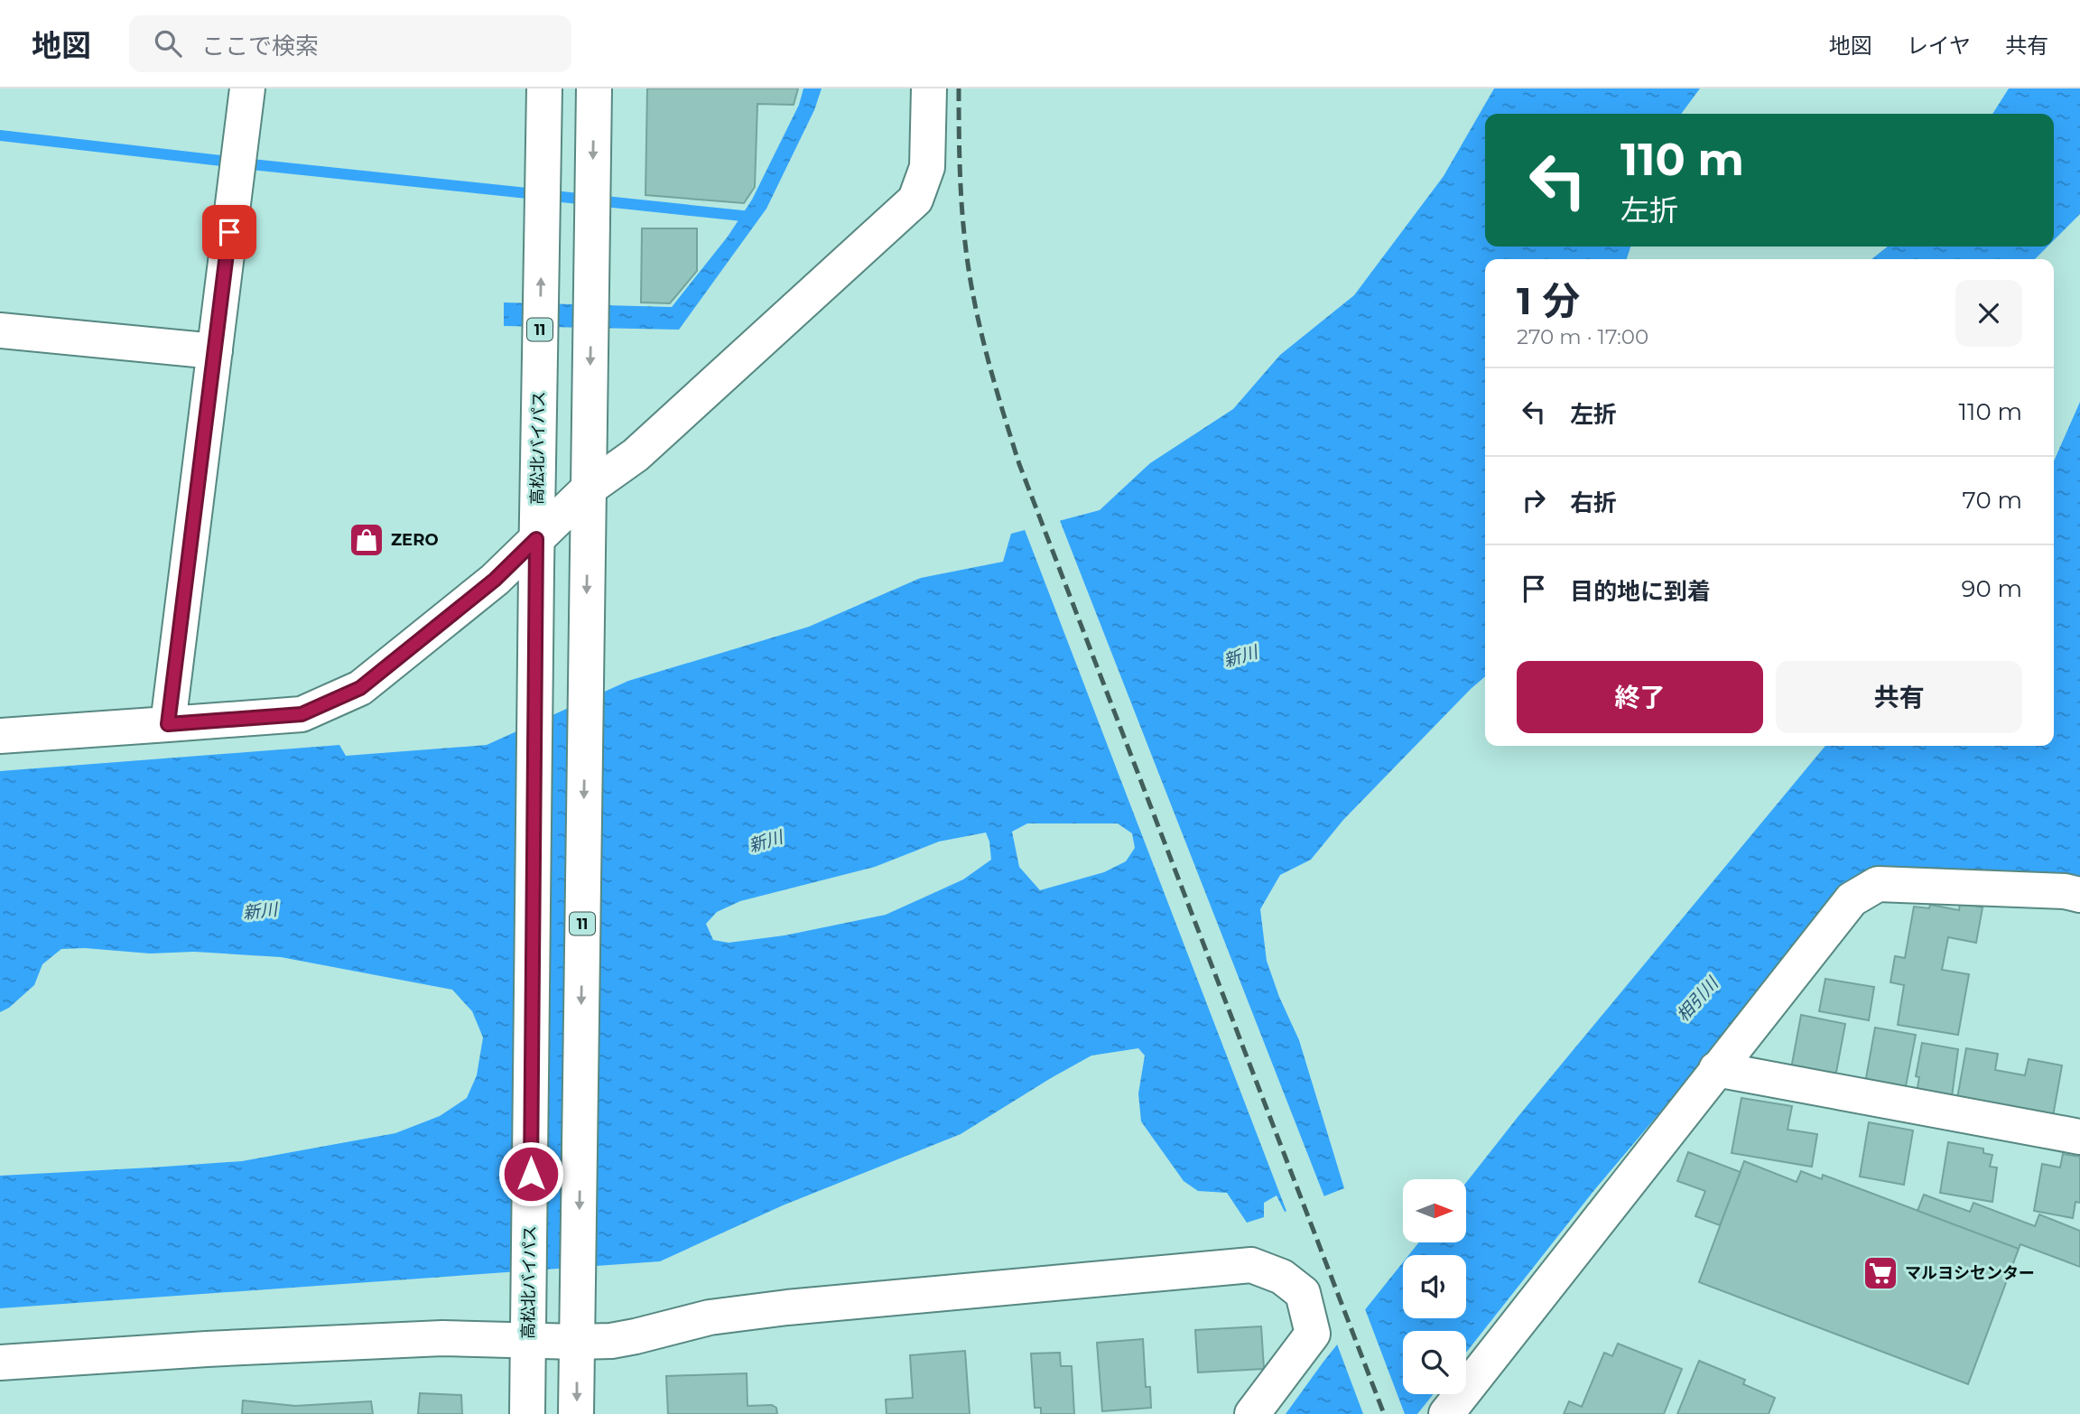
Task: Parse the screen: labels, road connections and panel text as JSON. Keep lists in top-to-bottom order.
{
  "streets": {
    "main road": ["11", "高松北バイパス"]
  },
  "water": ["新川", "相引川"],
  "places": {
    "shop": ["ZERO"],
    "supermarket": ["マルヨシセンター"]
  },
  "north": "right",
  "page": {
    "header": "地図",
    "search": "ここで検索",
    "nav": ["地図", "レイヤ", "共有"],
    "turn": ["110 m", "左折"],
    "heading": ["1 分", "270 m · 17:00"],
    "list": [
      {
        "name": "左折",
        "value": "110 m"
      },
      {
        "name": "右折",
        "value": "70 m"
      },
      {
        "name": "目的地に到着",
        "value": "90 m"
      }
    ],
    "buttons": ["終了", "共有"]
  }
}
